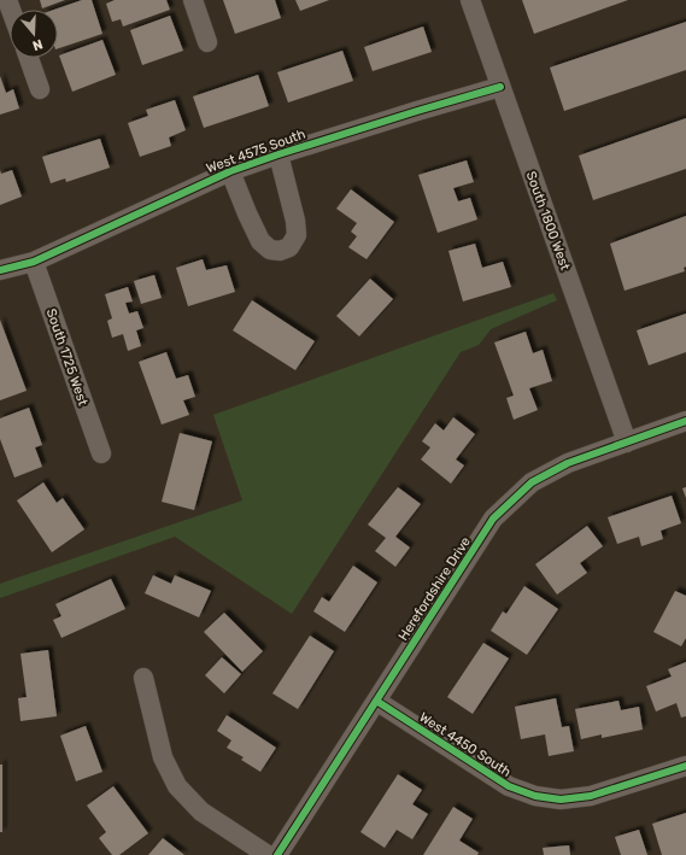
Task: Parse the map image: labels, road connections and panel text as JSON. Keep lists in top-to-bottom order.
{
  "streets": {
    "street": [
      "West 4575 South",
      "South 1800 West",
      "South 1725 West",
      "Herefordshire Drive",
      "West 4450 South"
    ]
  },
  "crossings": [
    ["West 4575 South", "South 1800 West"],
    ["West 4575 South", "South 1725 West"],
    ["South 1800 West", "Herefordshire Drive"],
    ["Herefordshire Drive", "West 4450 South"]
  ],
  "north": "bottom"
}
